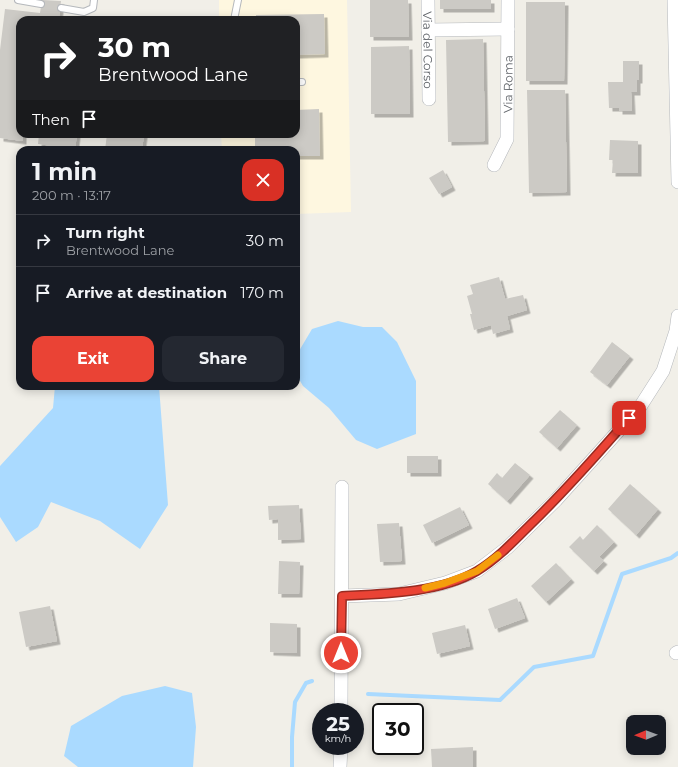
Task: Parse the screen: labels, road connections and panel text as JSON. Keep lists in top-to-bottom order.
{
  "streets": {
    "street": ["Via del Corso", "Via Roma"]
  },
  "north": "left",
  "page": {
    "turn": ["30 m", "Brentwood Lane"],
    "then": "Then",
    "heading": ["1 min", "200 m · 13:17"],
    "list": [
      {
        "name": "Turn right",
        "note": "Brentwood Lane",
        "value": "30 m"
      },
      {
        "name": "Arrive at destination",
        "value": "170 m"
      }
    ],
    "buttons": ["Exit", "Share"],
    "speed": "25 km/h",
    "limit": "30"
  }
}
